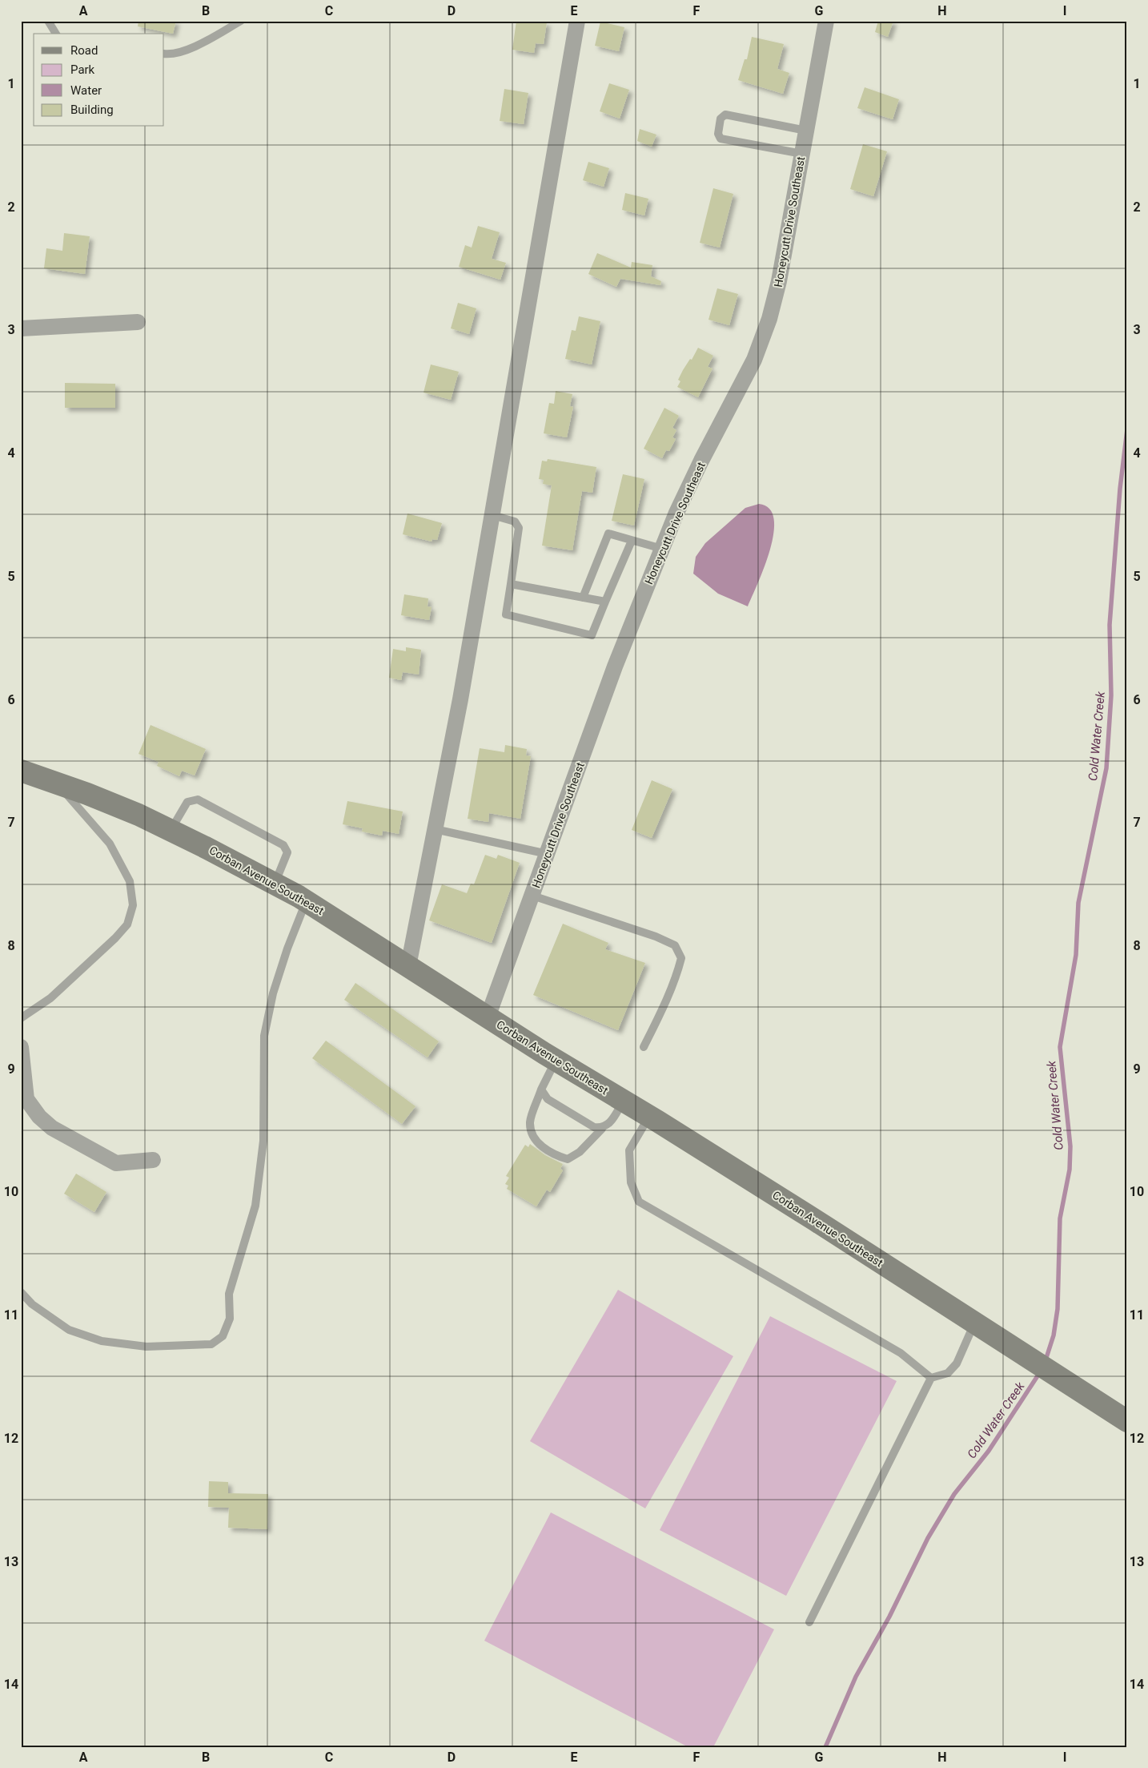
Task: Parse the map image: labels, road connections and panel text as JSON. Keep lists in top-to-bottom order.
{
  "streets": {
    "main road": ["Corban Avenue Southeast"],
    "street": ["Honeycutt Drive Southeast"]
  },
  "crossings": [
    ["Honeycutt Drive Southeast", "Corban Avenue Southeast"]
  ],
  "water": ["Cold Water Creek"],
  "legend": [
    "Road",
    "Park",
    "Water",
    "Building"
  ],
  "grid": {
    "columns": [
      "A",
      "B",
      "C",
      "D",
      "E",
      "F",
      "G",
      "H",
      "I"
    ],
    "rows": [
      "1",
      "2",
      "3",
      "4",
      "5",
      "6",
      "7",
      "8",
      "9",
      "10",
      "11",
      "12",
      "13",
      "14"
    ]
  }
}
